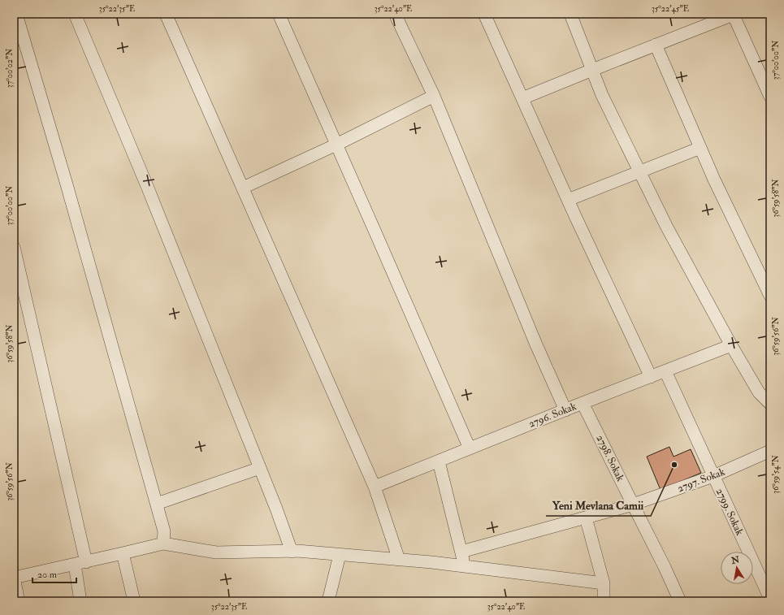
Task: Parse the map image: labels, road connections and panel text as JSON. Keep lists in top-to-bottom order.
{
  "streets": {
    "street": [
      "2796. Sokak",
      "2798. Sokak",
      "2797. Sokak",
      "2799. Sokak"
    ]
  },
  "crossings": [
    ["2796. Sokak", "2798. Sokak"],
    ["2796. Sokak", "2799. Sokak"],
    ["2798. Sokak", "2797. Sokak"],
    ["2797. Sokak", "2799. Sokak"]
  ],
  "places": ["Yeni Mevlana Camii"],
  "scale_bar": "20 m",
  "north": "top",
  "coordinates": [
    "35°22'35\"E",
    "35°22'40\"E",
    "35°22'45\"E",
    "37°00'00\"N",
    "37°00'02\"N",
    "36°59'58\"N",
    "36°59'56\"N",
    "36°59'54\"N"
  ]
}
